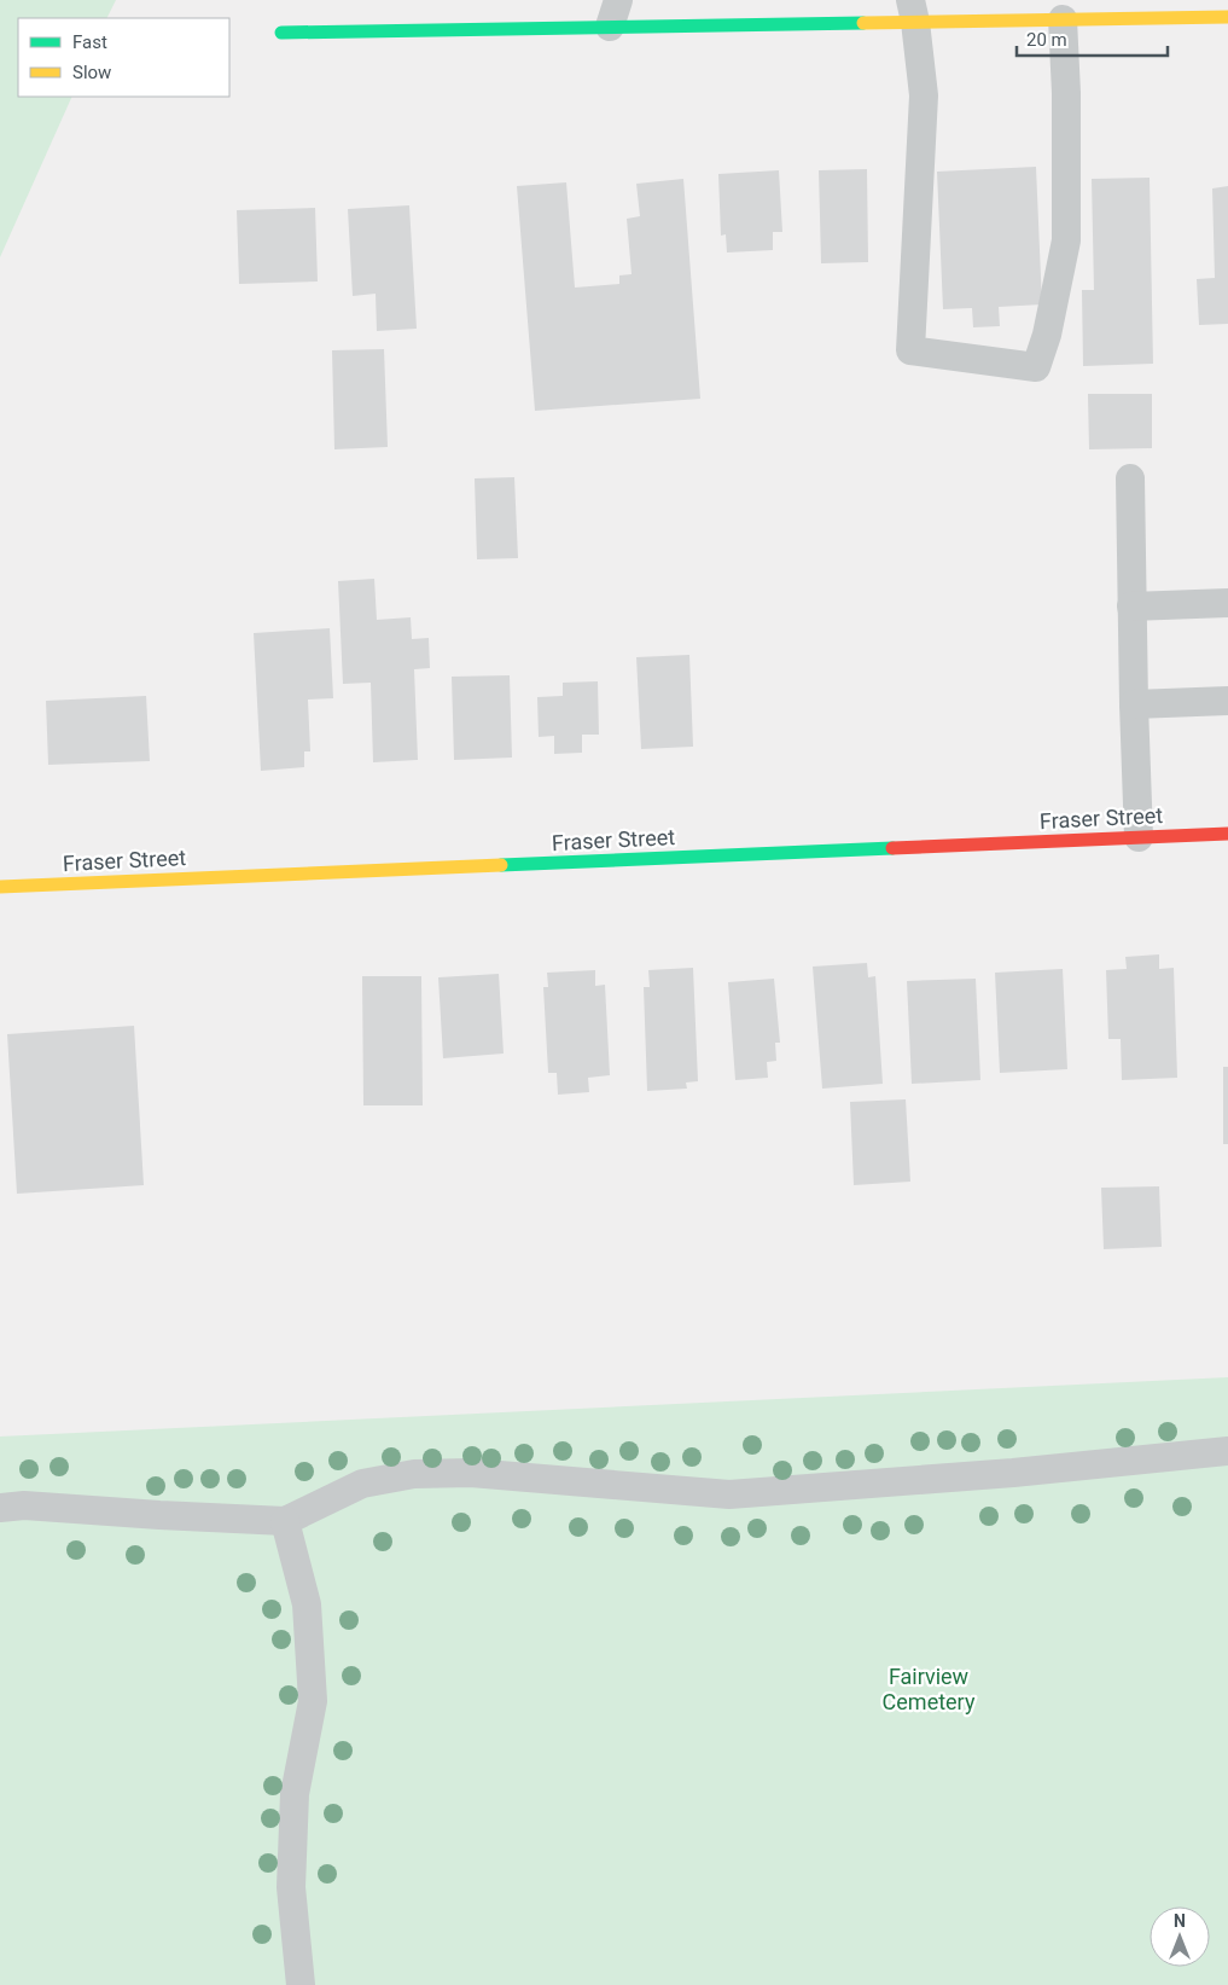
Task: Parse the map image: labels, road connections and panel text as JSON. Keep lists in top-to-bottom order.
{
  "streets": {
    "street": ["Fraser Street"]
  },
  "parks": ["Fairview Cemetery"],
  "legend": ["Fast", "Slow"],
  "scale_bar": "20 m",
  "north": "top"
}
